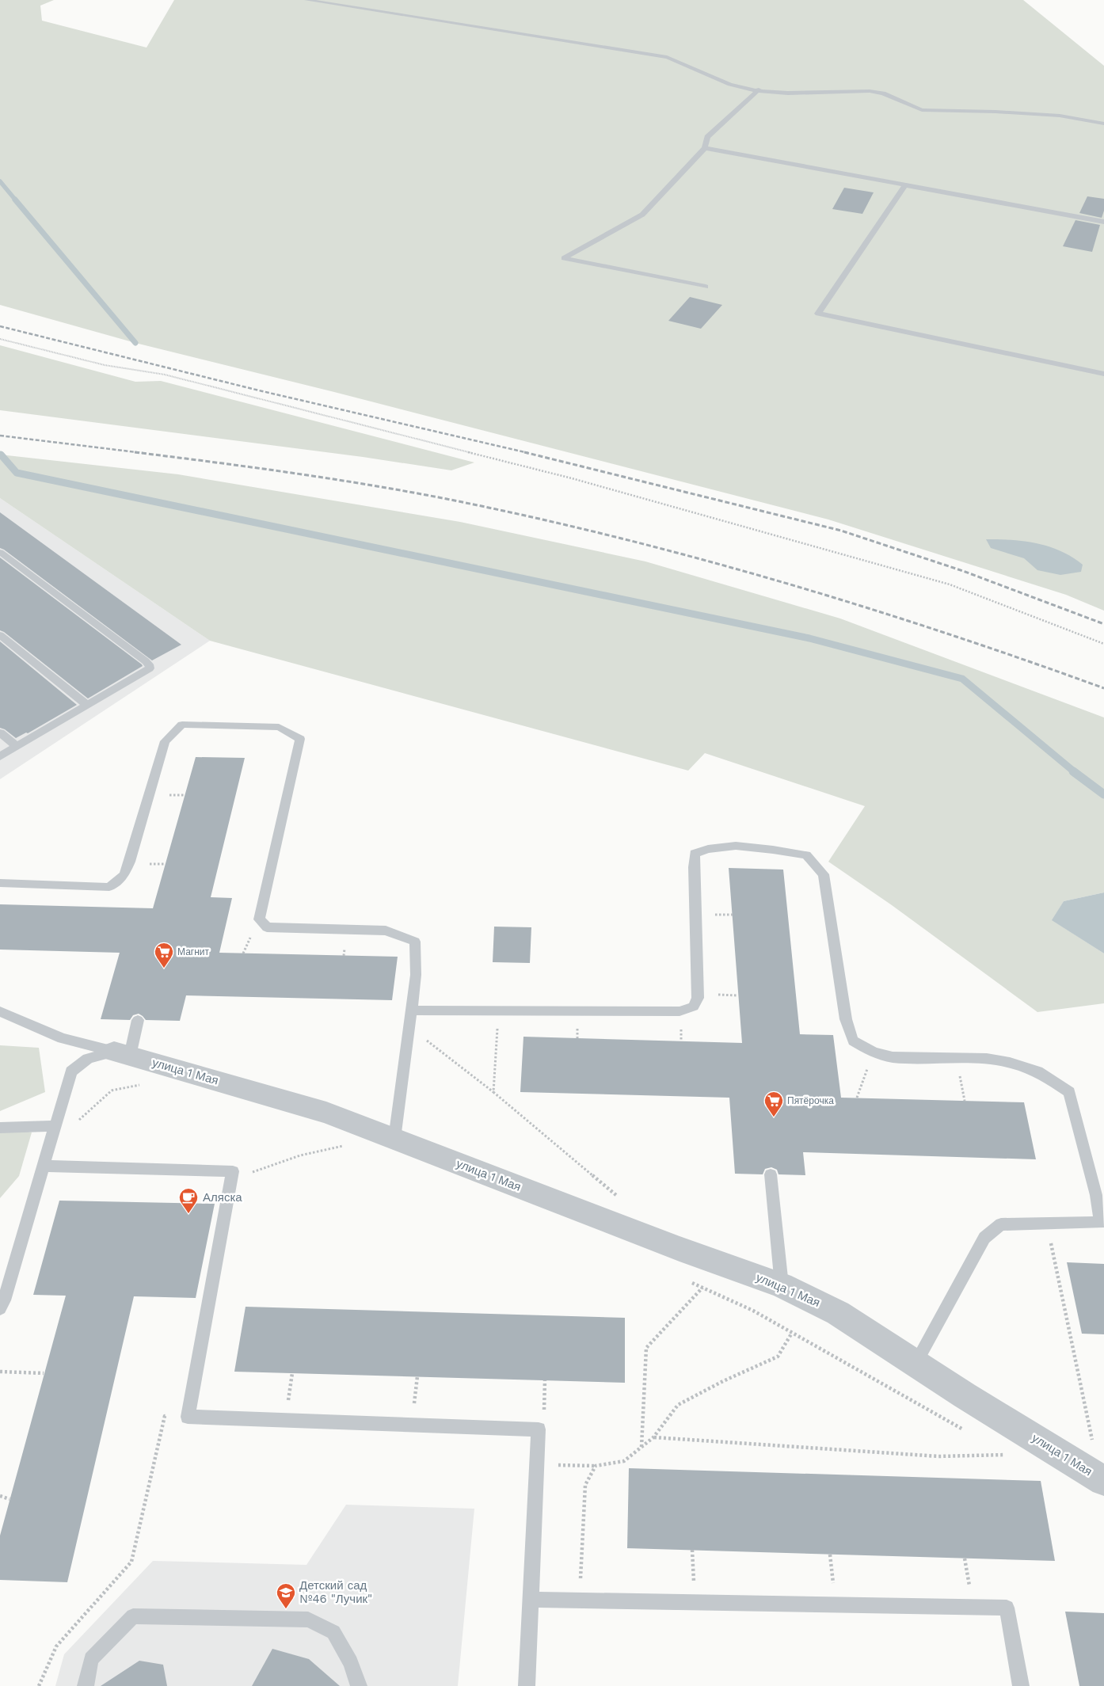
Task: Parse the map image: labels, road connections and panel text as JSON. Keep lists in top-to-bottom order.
{
  "streets": {
    "street": ["улица 1 Мая"]
  },
  "places": {
    "supermarket": ["Магнит", "Пятёрочка"],
    "cafe": ["Аляска"],
    "school or university": ["Детский сад №46 \"Лучик\""]
  }
}
